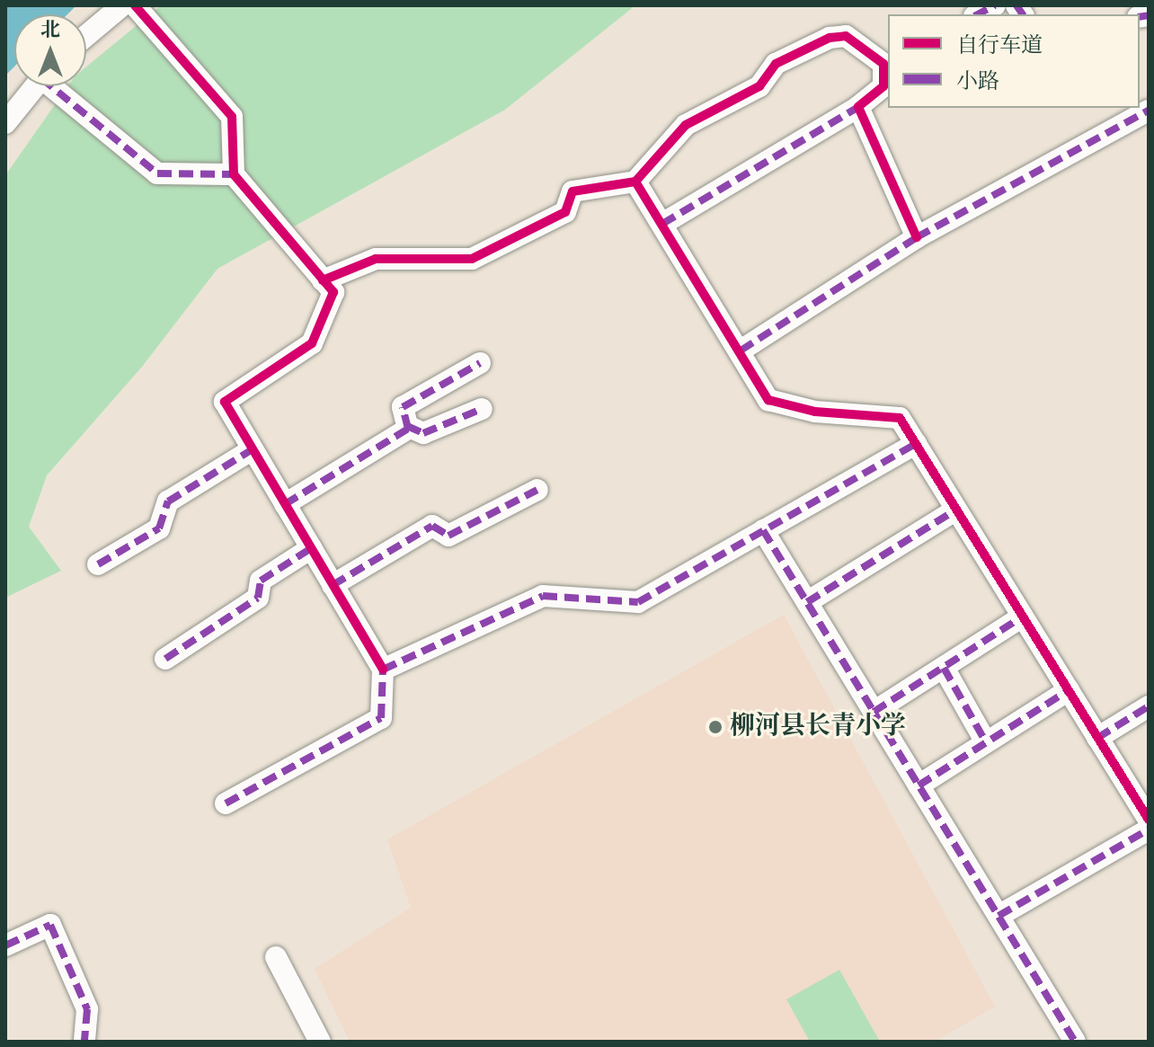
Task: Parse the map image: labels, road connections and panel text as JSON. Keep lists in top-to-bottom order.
{
  "places": ["柳河县长青小学"],
  "legend": ["自行车道", "小路"],
  "north": "top"
}
